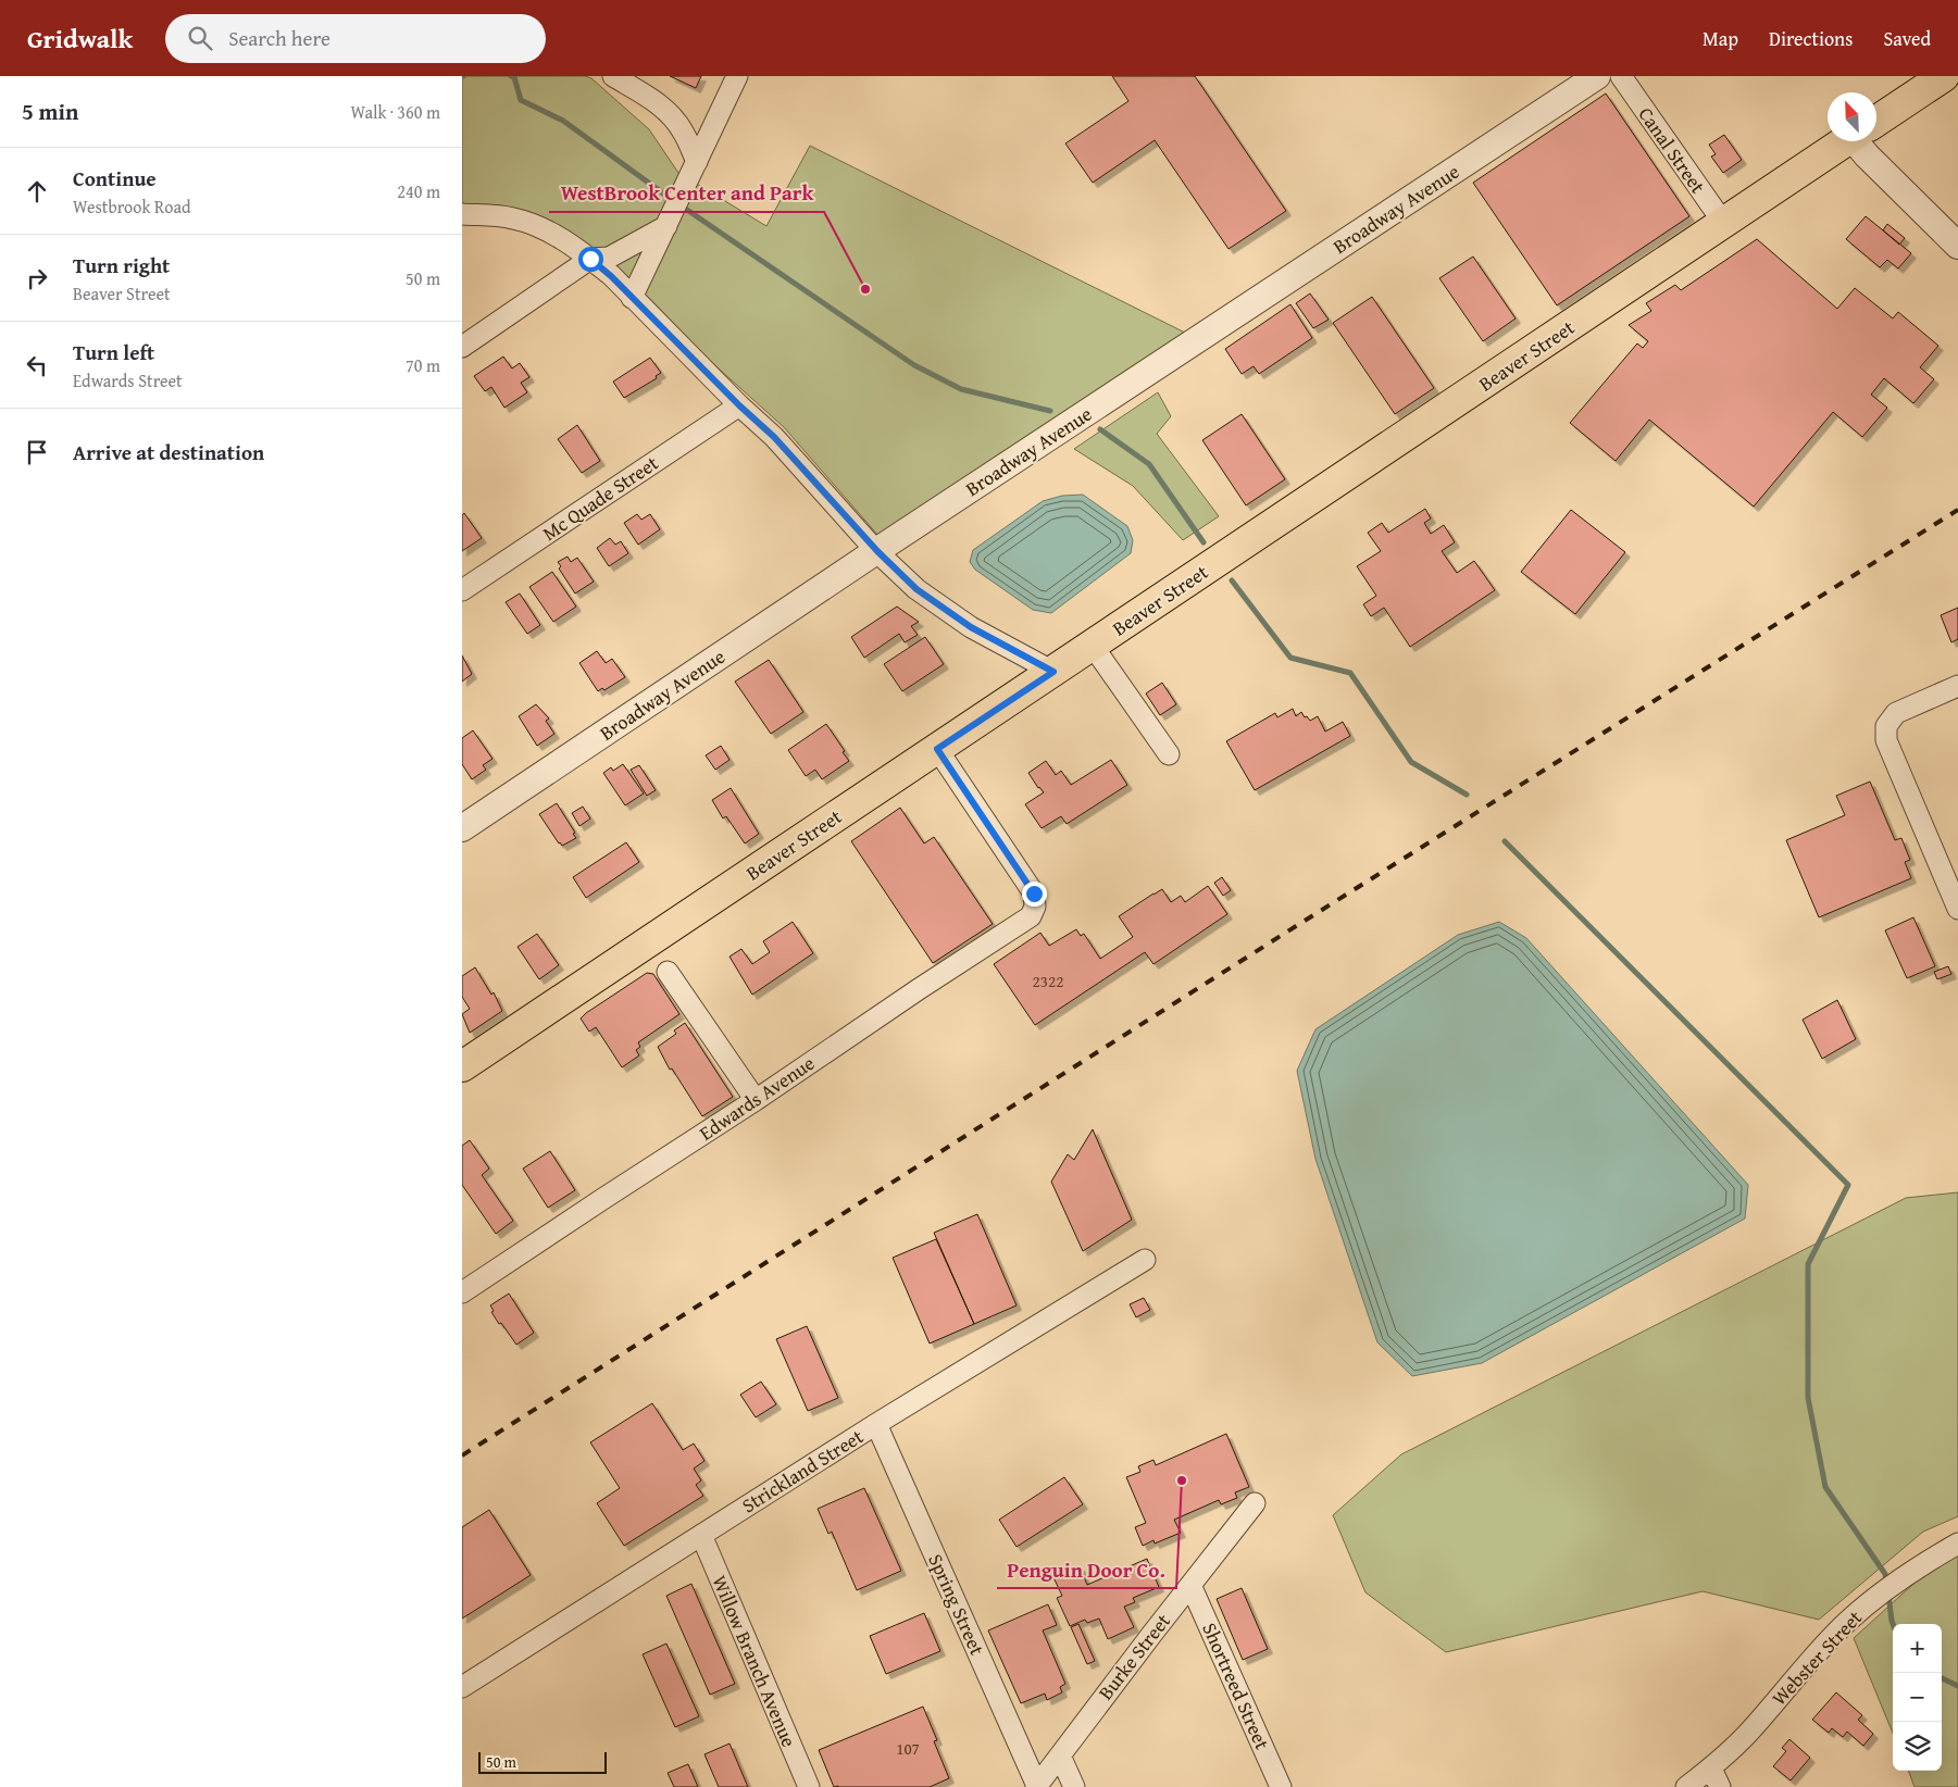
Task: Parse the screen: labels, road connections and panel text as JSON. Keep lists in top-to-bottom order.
{
  "streets": {
    "main road": ["Beaver Street"],
    "street": [
      "Canal Street",
      "Broadway Avenue",
      "Mc Quade Street",
      "Edwards Avenue",
      "Strickland Street",
      "Spring Street",
      "Burke Street",
      "Webster Street",
      "Willow Branch Avenue",
      "Shortreed Street"
    ]
  },
  "crossings": [
    ["Canal Street", "Beaver Street"],
    ["Beaver Street", "Edwards Avenue"],
    ["Strickland Street", "Spring Street"],
    ["Strickland Street", "Willow Branch Avenue"],
    ["Spring Street", "Burke Street"],
    ["Burke Street", "Shortreed Street"]
  ],
  "places": ["WestBrook Center and Park", "Penguin Door Co."],
  "house_numbers": ["2322", "107"],
  "scale_bar": "50 m",
  "north": "top left",
  "page": {
    "header": "Gridwalk",
    "search": "Search here",
    "nav": ["Map", "Directions", "Saved"],
    "heading": ["5 min", "Walk · 360 m"],
    "list": [
      ["Continue", "Westbrook Road", "240 m"],
      ["Turn right", "Beaver Street", "50 m"],
      ["Turn left", "Edwards Street", "70 m"],
      "Arrive at destination"
    ],
    "map_buttons": ["+", "−"],
    "scale": "50 m"
  }
}
